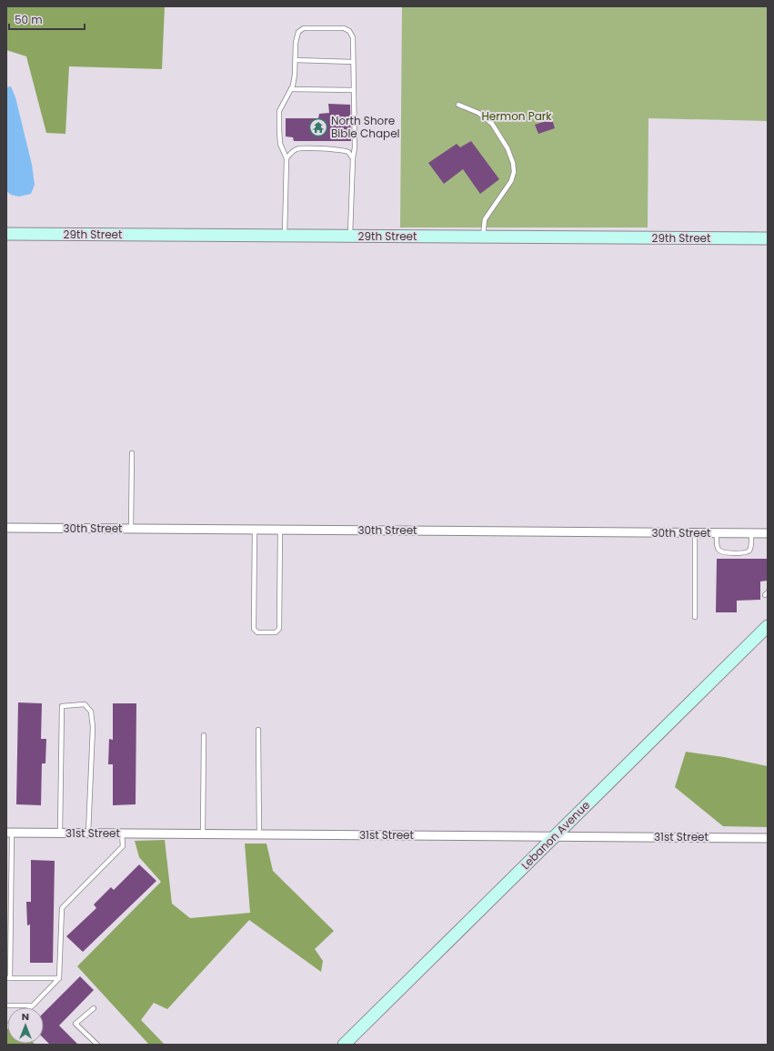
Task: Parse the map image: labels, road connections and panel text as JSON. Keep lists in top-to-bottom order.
{
  "streets": {
    "street": [
      "29th Street",
      "30th Street",
      "31st Street",
      "Lebanon Avenue"
    ]
  },
  "crossings": [
    ["31st Street", "Lebanon Avenue"]
  ],
  "parks": ["Hermon Park"],
  "places": {
    "temple": ["North Shore Bible Chapel"]
  },
  "scale_bar": "50 m",
  "north": "top"
}
